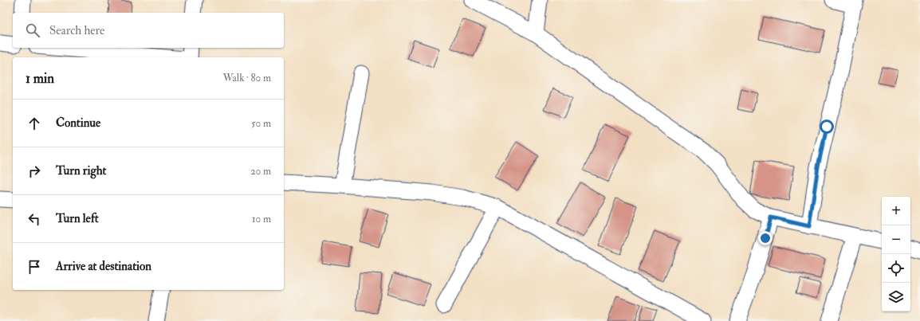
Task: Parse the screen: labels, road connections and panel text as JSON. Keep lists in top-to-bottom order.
{
  "page": {
    "search": "Search here",
    "heading": ["1 min", "Walk · 80 m"],
    "list": [
      ["Continue", "50 m"],
      ["Turn right", "20 m"],
      ["Turn left", "10 m"],
      "Arrive at destination"
    ],
    "map_buttons": ["+", "−"]
  }
}
